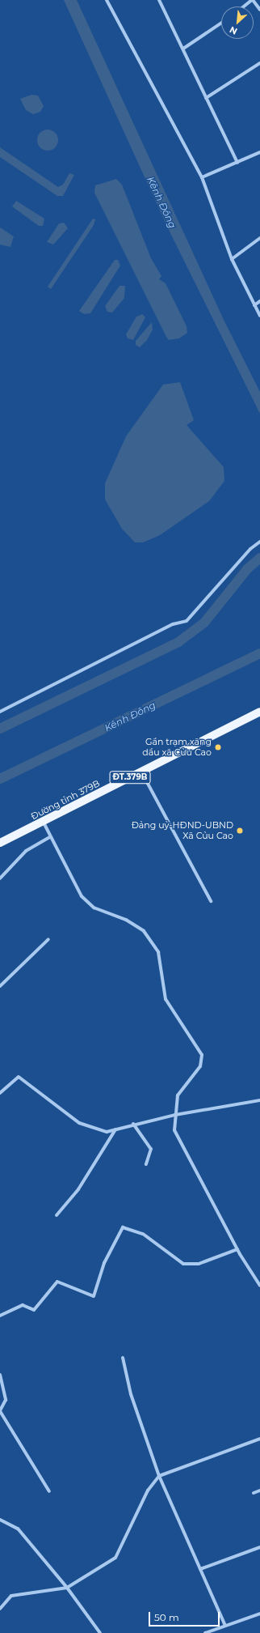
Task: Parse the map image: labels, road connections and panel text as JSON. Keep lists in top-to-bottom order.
{
  "streets": {
    "main road": ["ĐT.379B", "Đường tỉnh 379B"]
  },
  "water": ["Kênh Đông"],
  "places": ["Gần trạm xăng dầu xã Cửu Cao", "Đảng uỷ-HĐND-UBND Xã Củu Cao"],
  "scale_bar": "50 m",
  "north": "bottom left"
}
